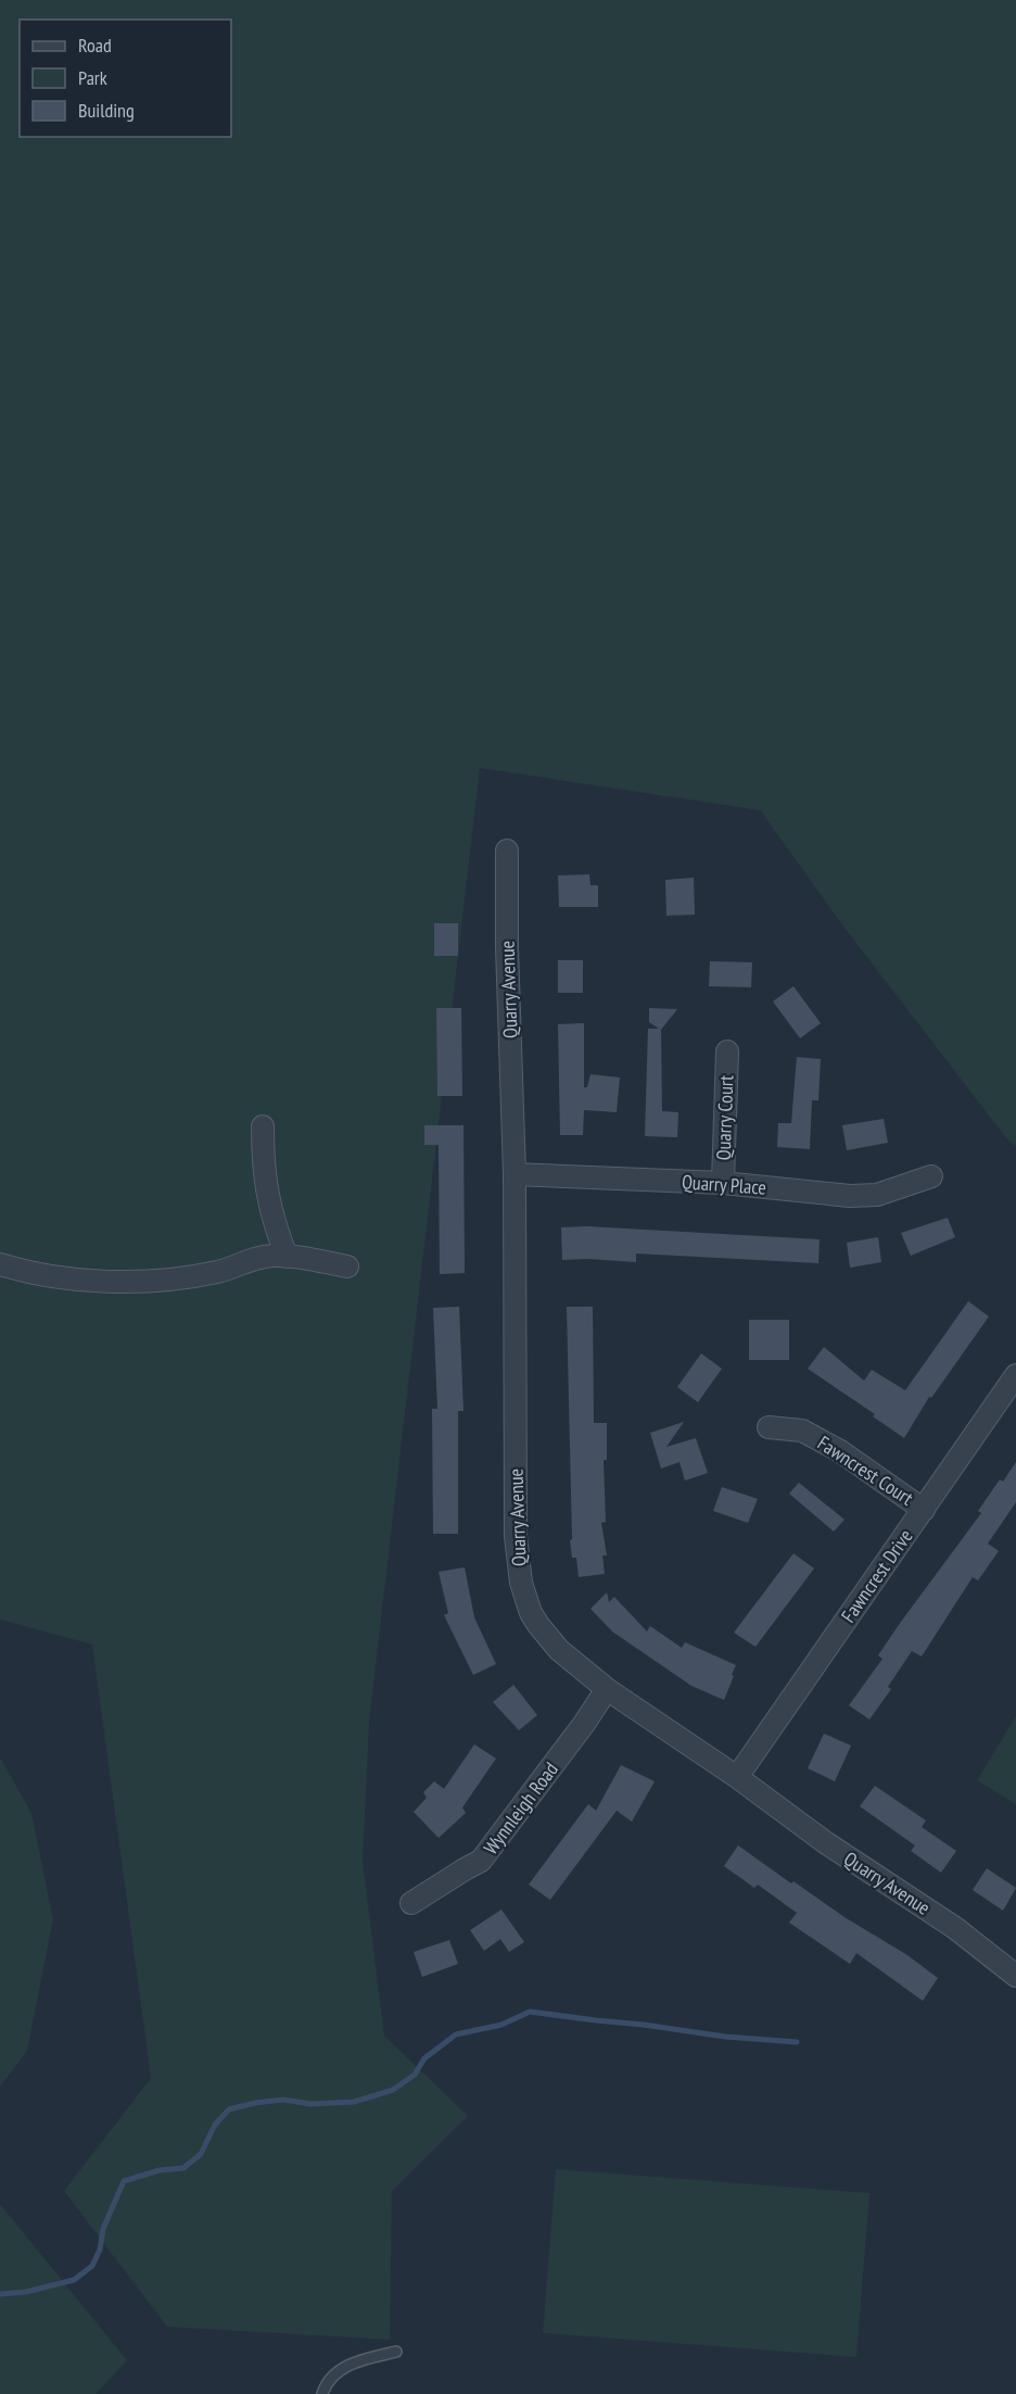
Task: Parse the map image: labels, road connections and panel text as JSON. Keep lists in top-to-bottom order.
{
  "streets": {
    "street": [
      "Quarry Avenue",
      "Quarry Court",
      "Quarry Place",
      "Fawncrest Court",
      "Fawncrest Drive",
      "Wynnleigh Road"
    ]
  },
  "crossings": [
    ["Quarry Avenue", "Quarry Place"],
    ["Quarry Avenue", "Fawncrest Drive"],
    ["Quarry Avenue", "Wynnleigh Road"],
    ["Quarry Court", "Quarry Place"],
    ["Fawncrest Court", "Fawncrest Drive"]
  ],
  "legend": ["Road", "Park", "Building"]
}
